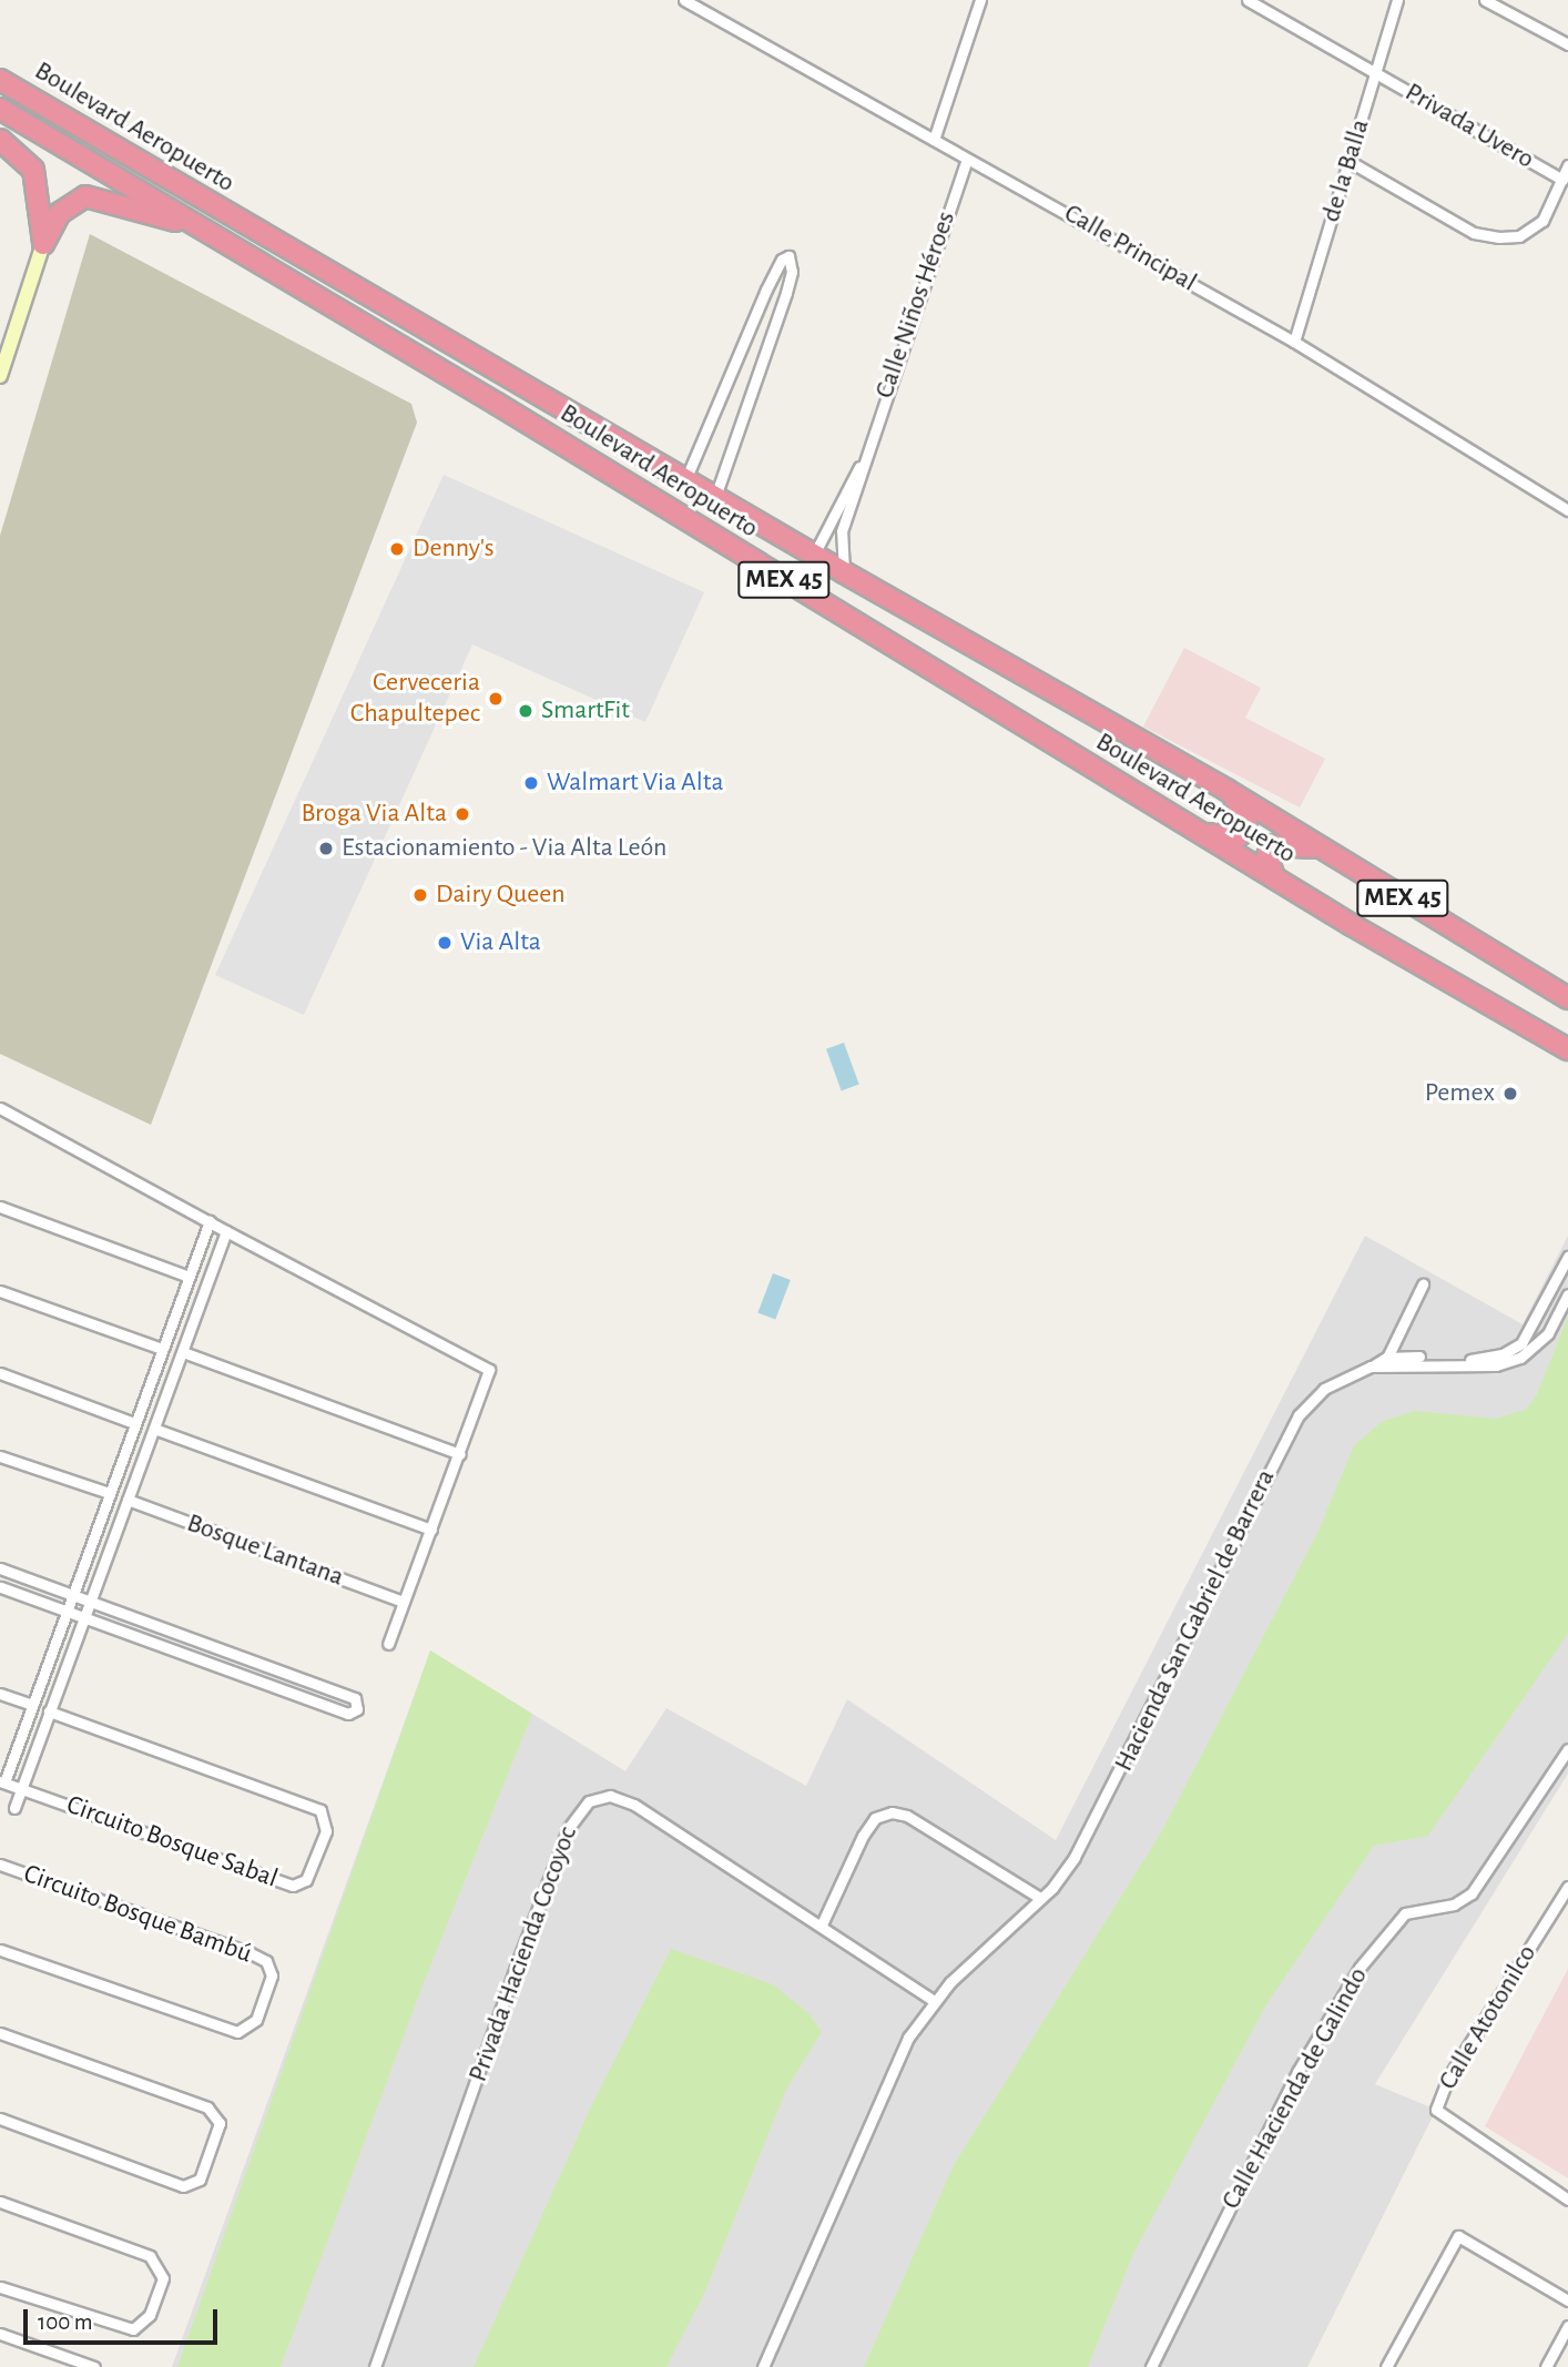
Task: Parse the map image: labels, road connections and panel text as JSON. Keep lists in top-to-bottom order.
{
  "streets": {
    "highway": ["Boulevard Aeropuerto", "MEX 45"],
    "street": [
      "Privada Uvero",
      "de la Balla",
      "Calle Principal",
      "Calle Niños Héroes",
      "Bosque Lantana",
      "Hacienda San Gabriel de Barrera",
      "Circuito Bosque Sabal",
      "Circuito Bosque Bambú",
      "Privada Hacienda Cocoyoc",
      "Calle Atotonilco",
      "Calle Hacienda de Galindo"
    ]
  },
  "crossings": [
    ["Privada Uvero", "de la Balla"],
    ["Boulevard Aeropuerto", "Calle Niños Héroes"],
    ["de la Balla", "Calle Principal"],
    ["Calle Principal", "Calle Niños Héroes"],
    ["Hacienda San Gabriel de Barrera", "Privada Hacienda Cocoyoc"]
  ],
  "places": [
    "Denny's",
    "Cerveceria Chapultepec",
    "SmartFit",
    "Walmart Via Alta",
    "Broga Via Alta",
    "Estacionamiento - Via Alta León",
    "Dairy Queen",
    "Via Alta",
    "Pemex"
  ],
  "scale_bar": "100 m"
}
